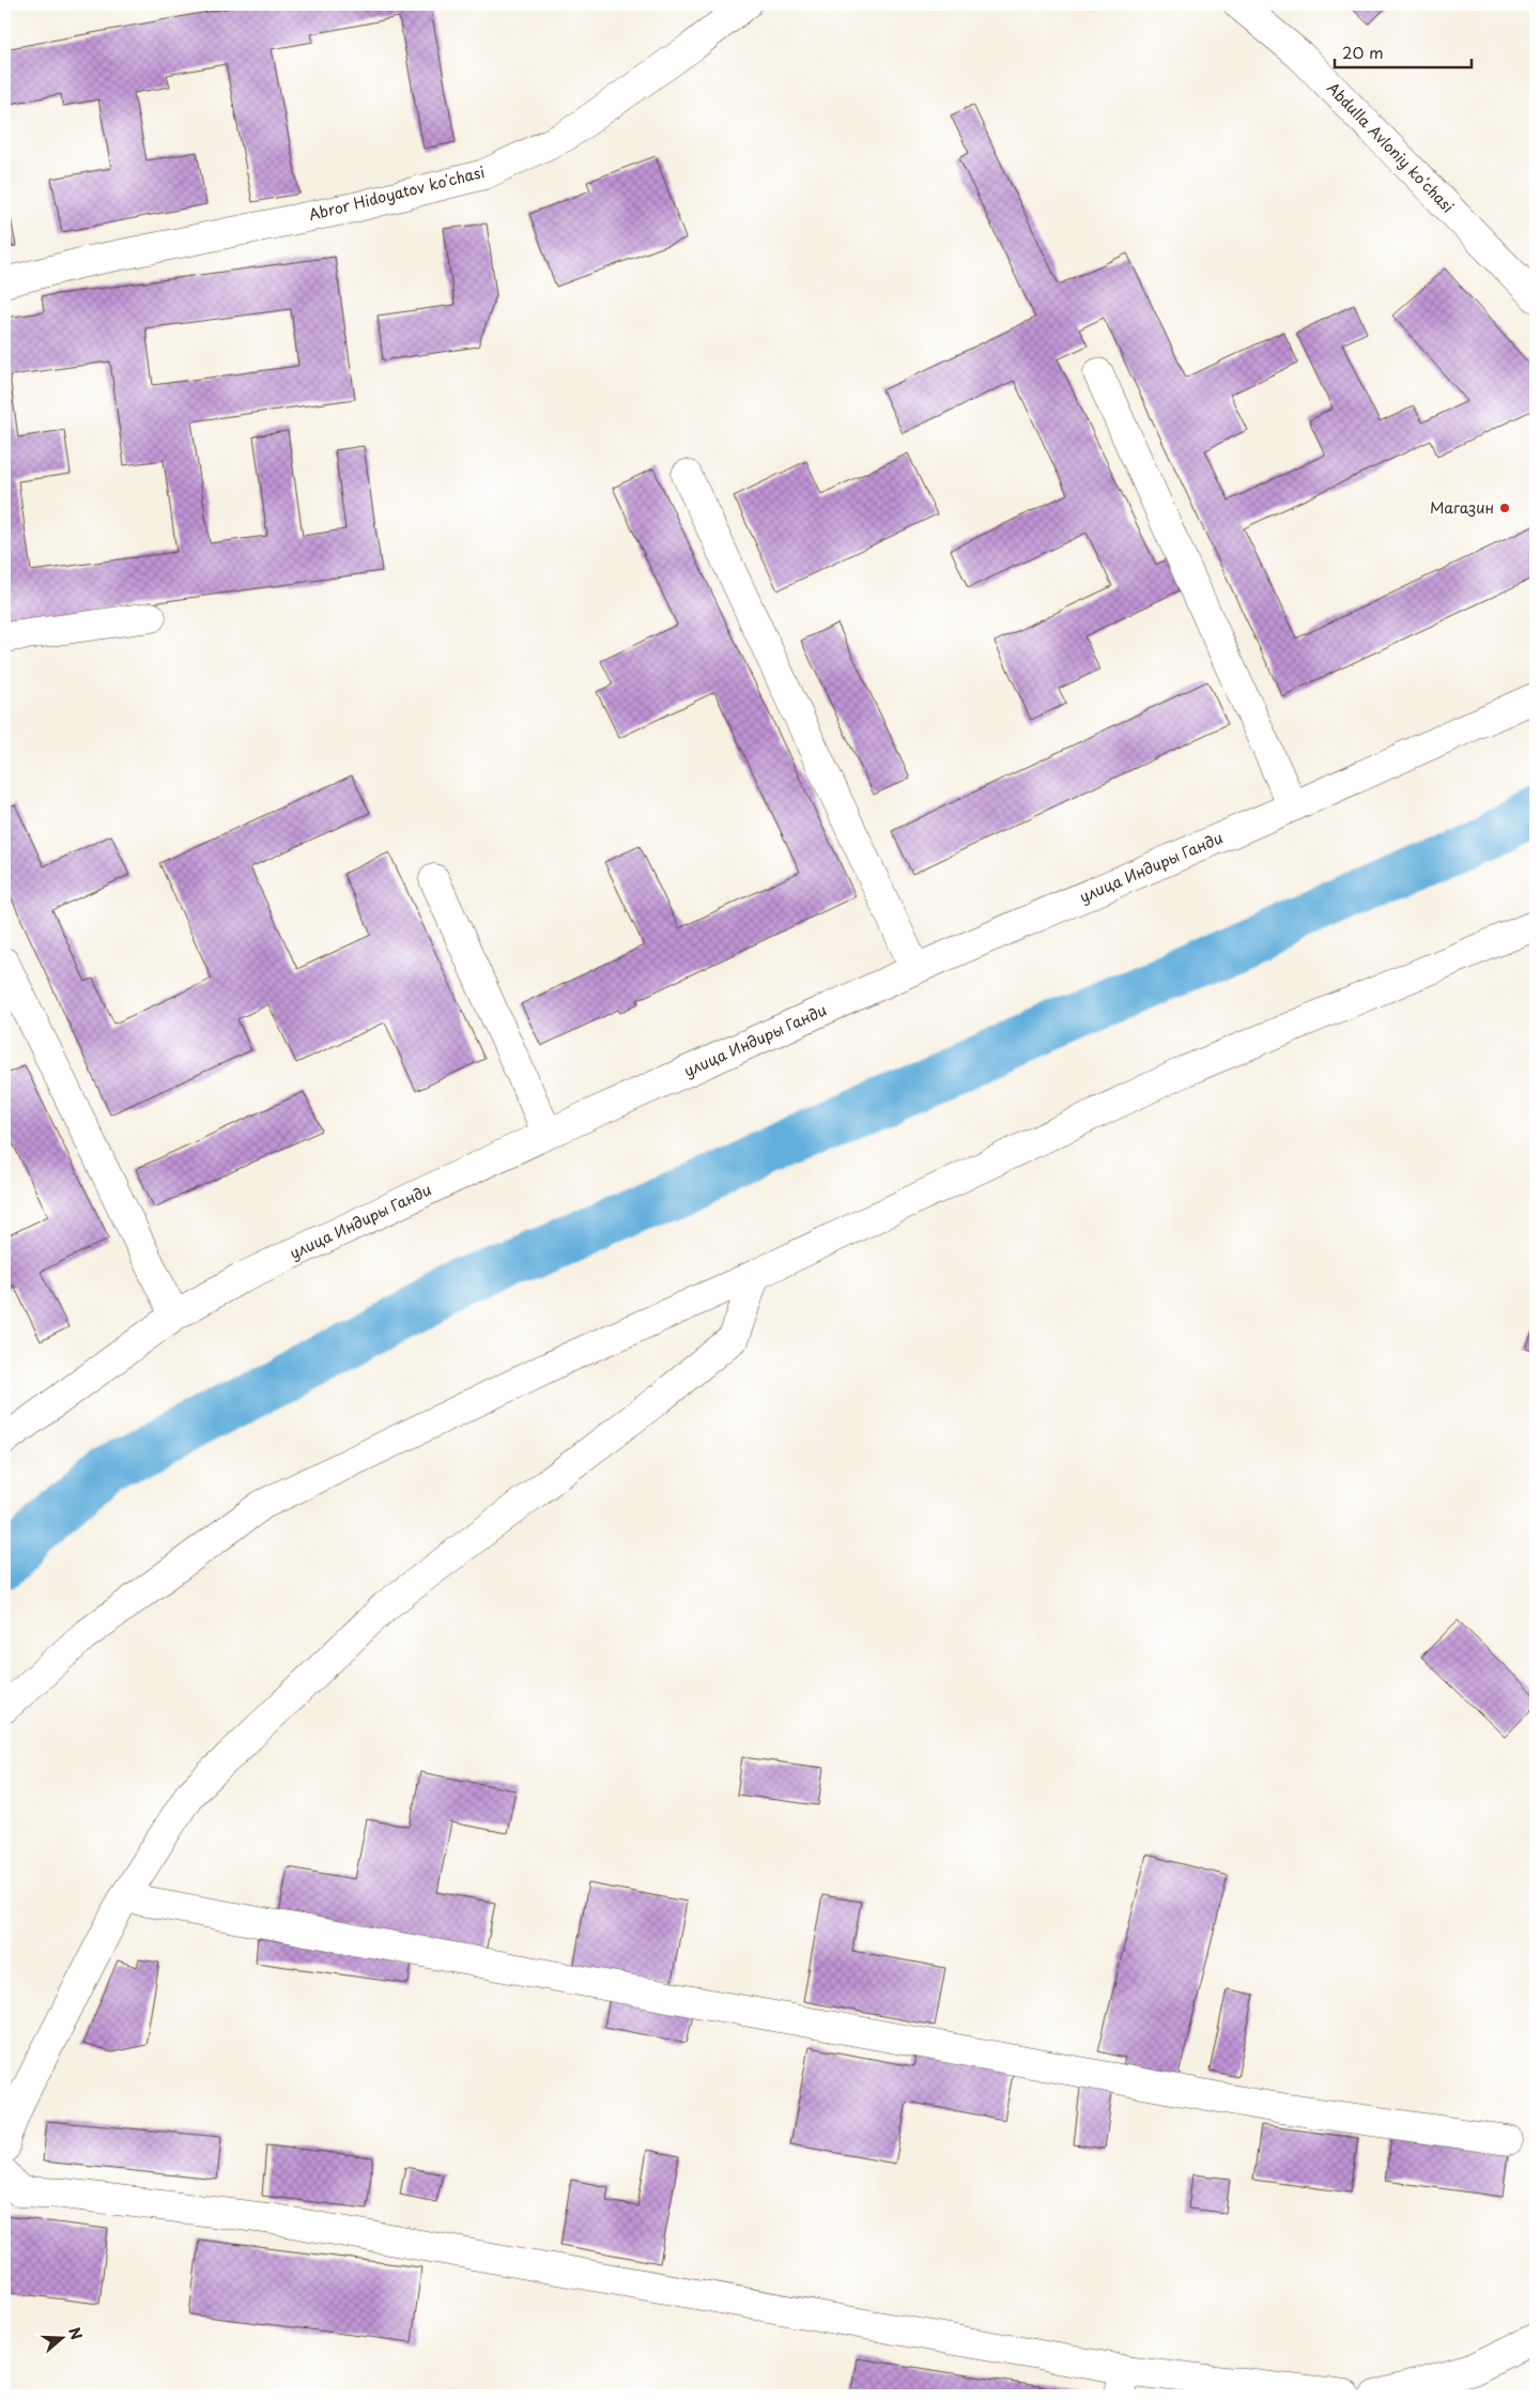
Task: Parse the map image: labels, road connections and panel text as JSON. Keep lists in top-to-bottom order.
{
  "streets": {
    "street": ["Abdulla Avloniy koʻchasi", "Abror Hidoyatov koʻchasi", "улица Индиры Ганди"]
  },
  "places": ["Магазин"],
  "scale_bar": "20 m",
  "north": "right"
}
